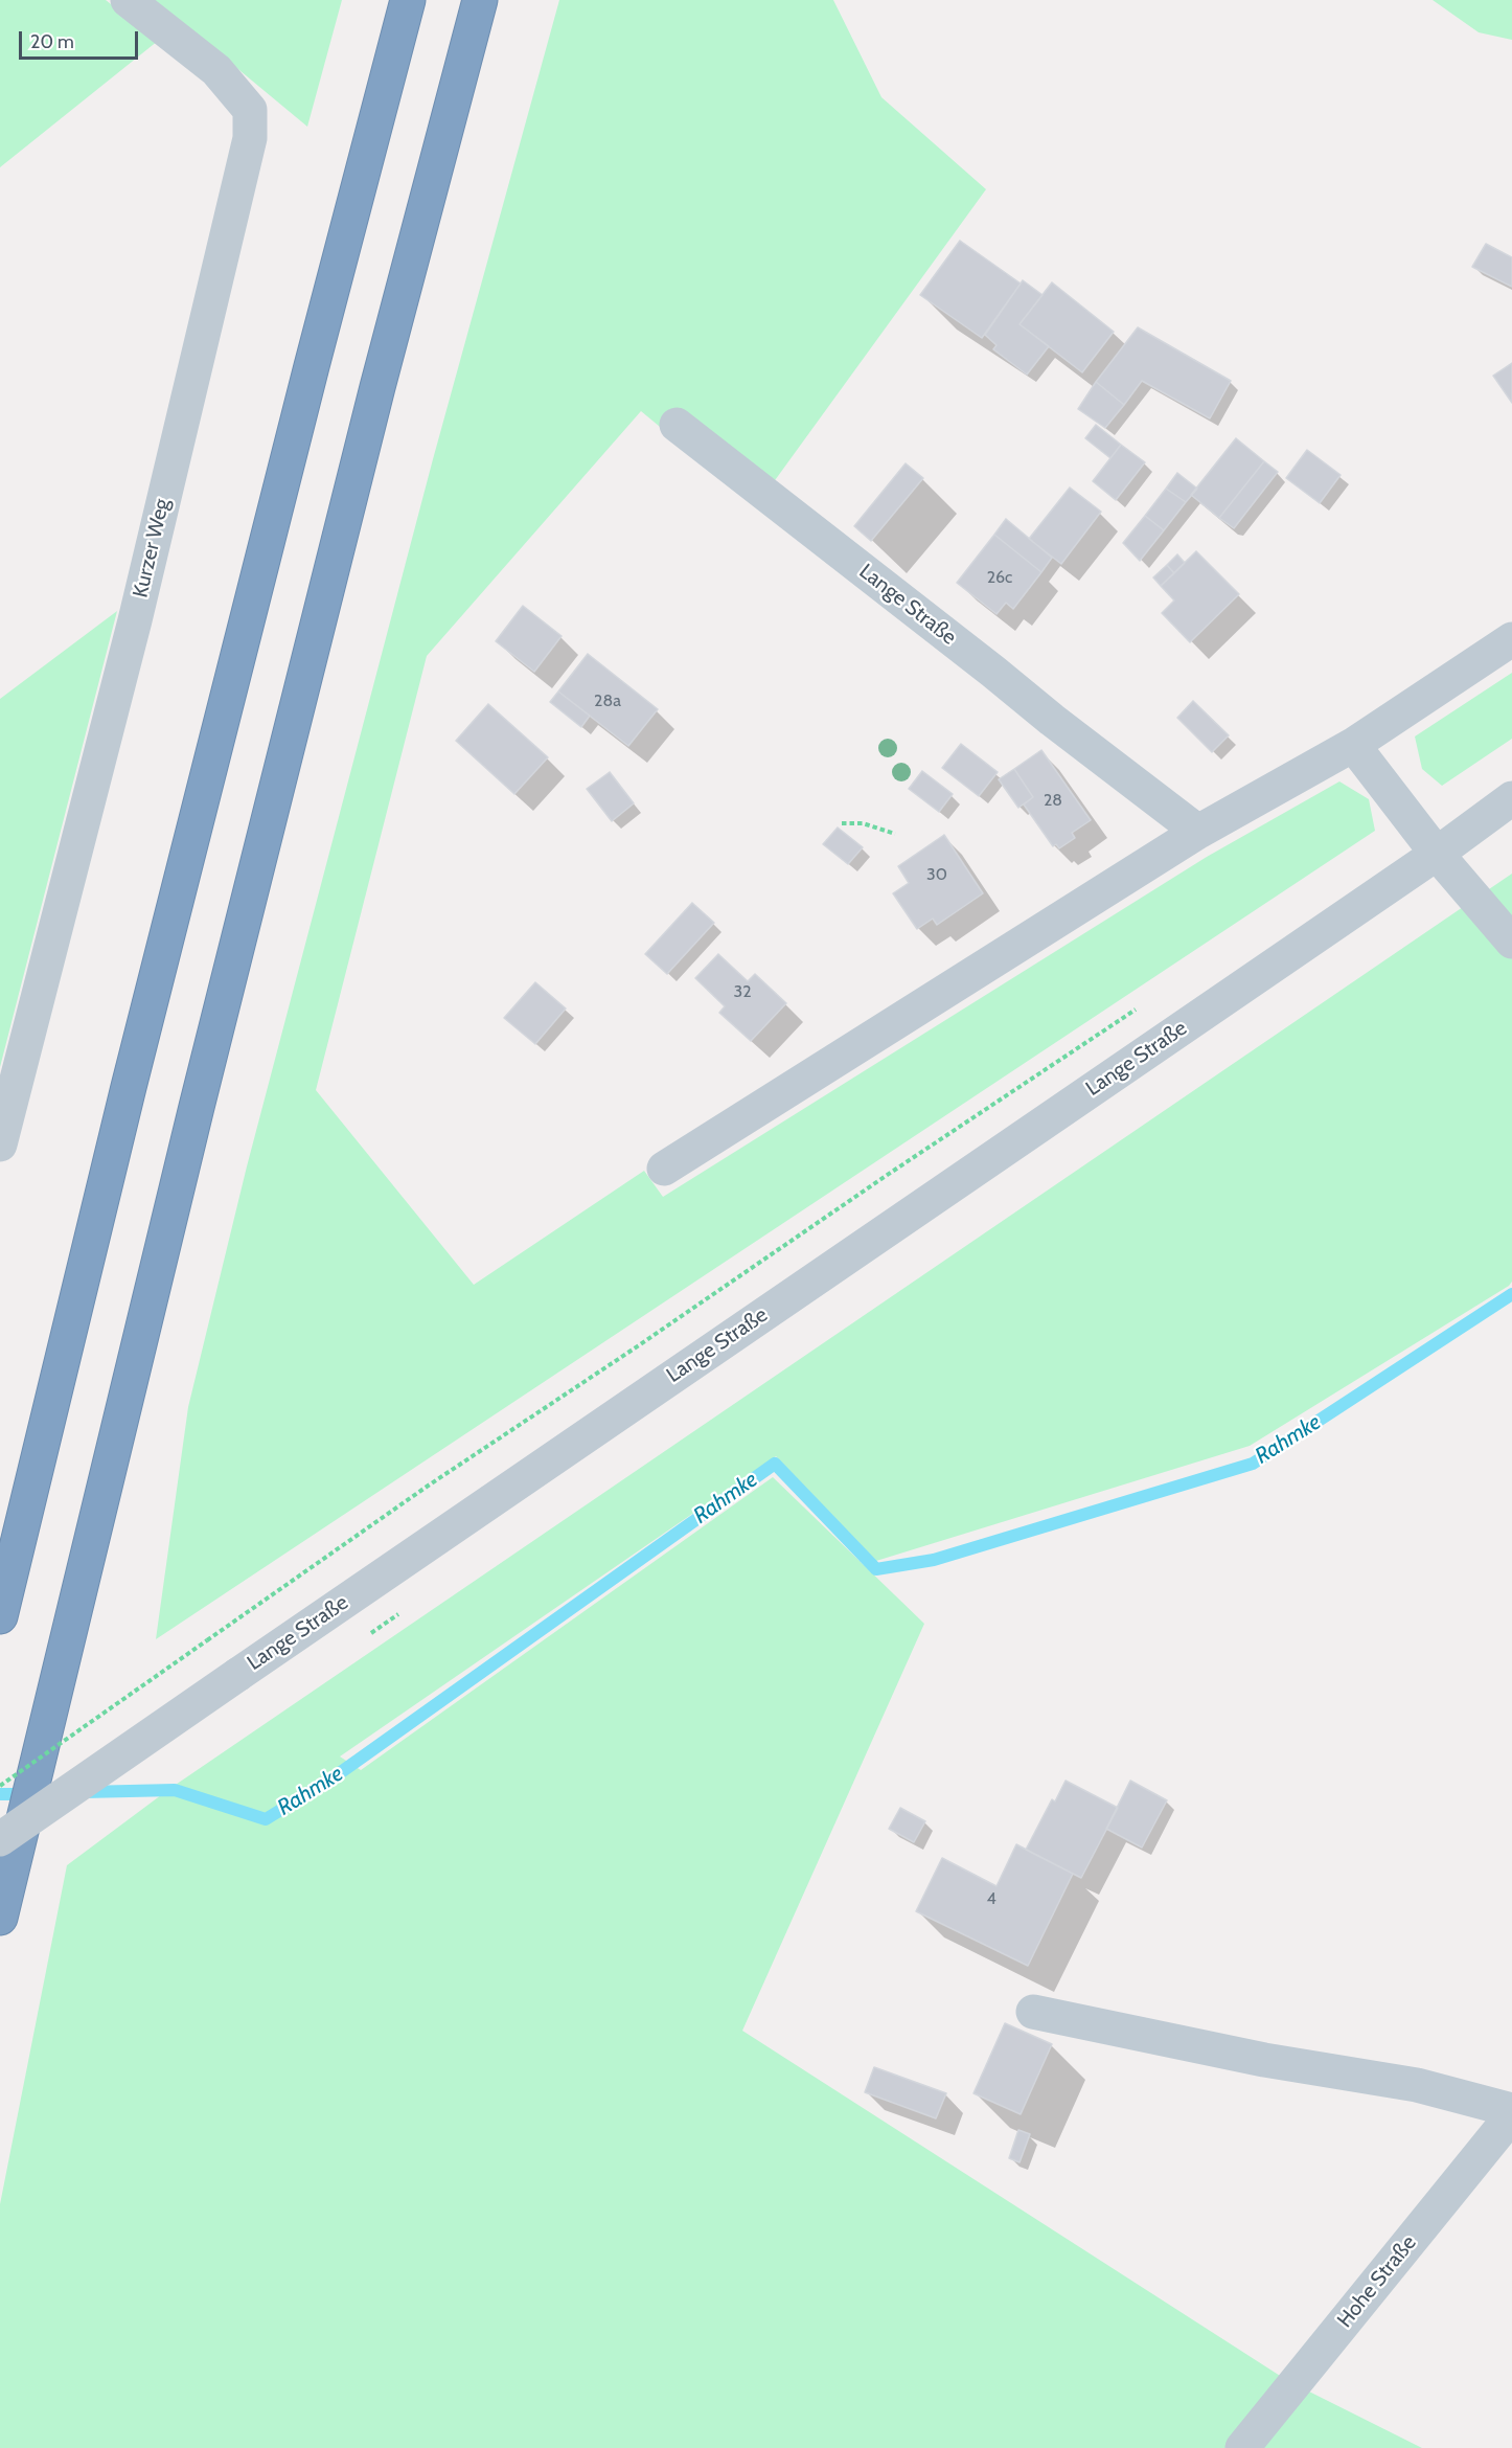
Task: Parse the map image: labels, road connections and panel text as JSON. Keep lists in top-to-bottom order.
{
  "streets": {
    "street": ["Kurzer Weg", "Lange Straße", "Hohe Straße"]
  },
  "water": ["Rahmke"],
  "house_numbers": [
    "26c",
    "28a",
    "28",
    "30",
    "32",
    "4"
  ],
  "scale_bar": "20 m"
}
